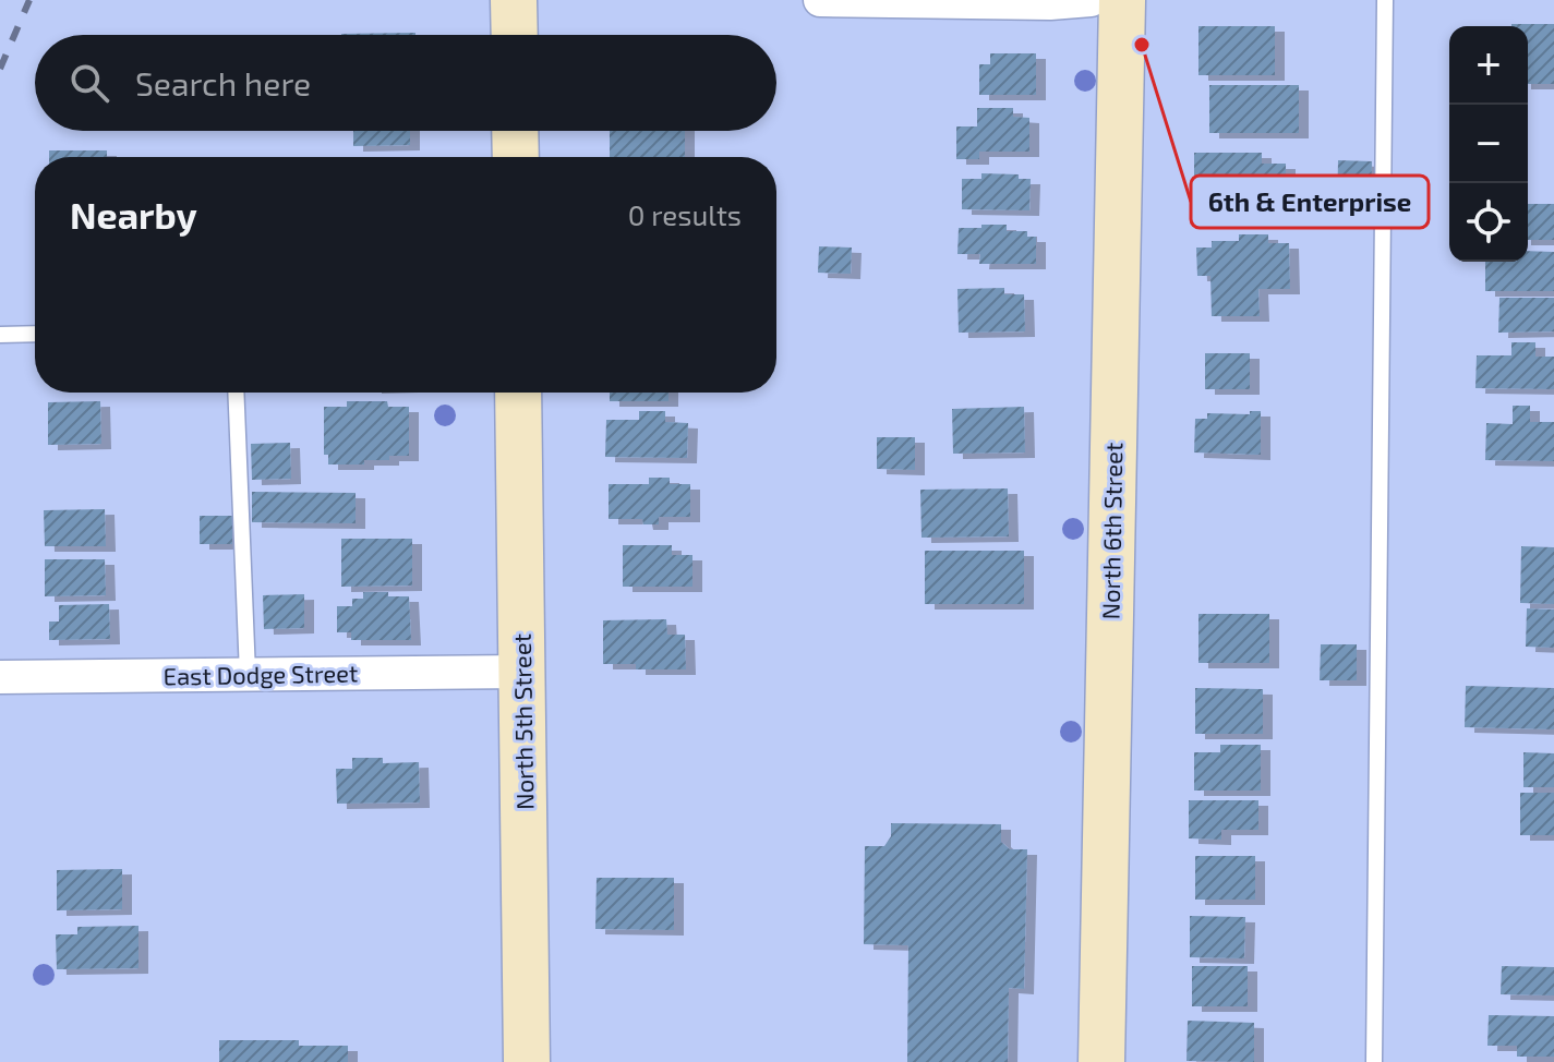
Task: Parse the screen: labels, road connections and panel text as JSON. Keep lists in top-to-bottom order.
{
  "streets": {
    "main road": ["North 6th Street", "North 5th Street"],
    "street": ["East Dodge Street"]
  },
  "crossings": [
    ["East Dodge Street", "North 5th Street"]
  ],
  "places": ["6th & Enterprise"],
  "page": {
    "map_buttons": ["+", "−"],
    "search": "Search here",
    "heading": ["Nearby", "0 results"]
  }
}
